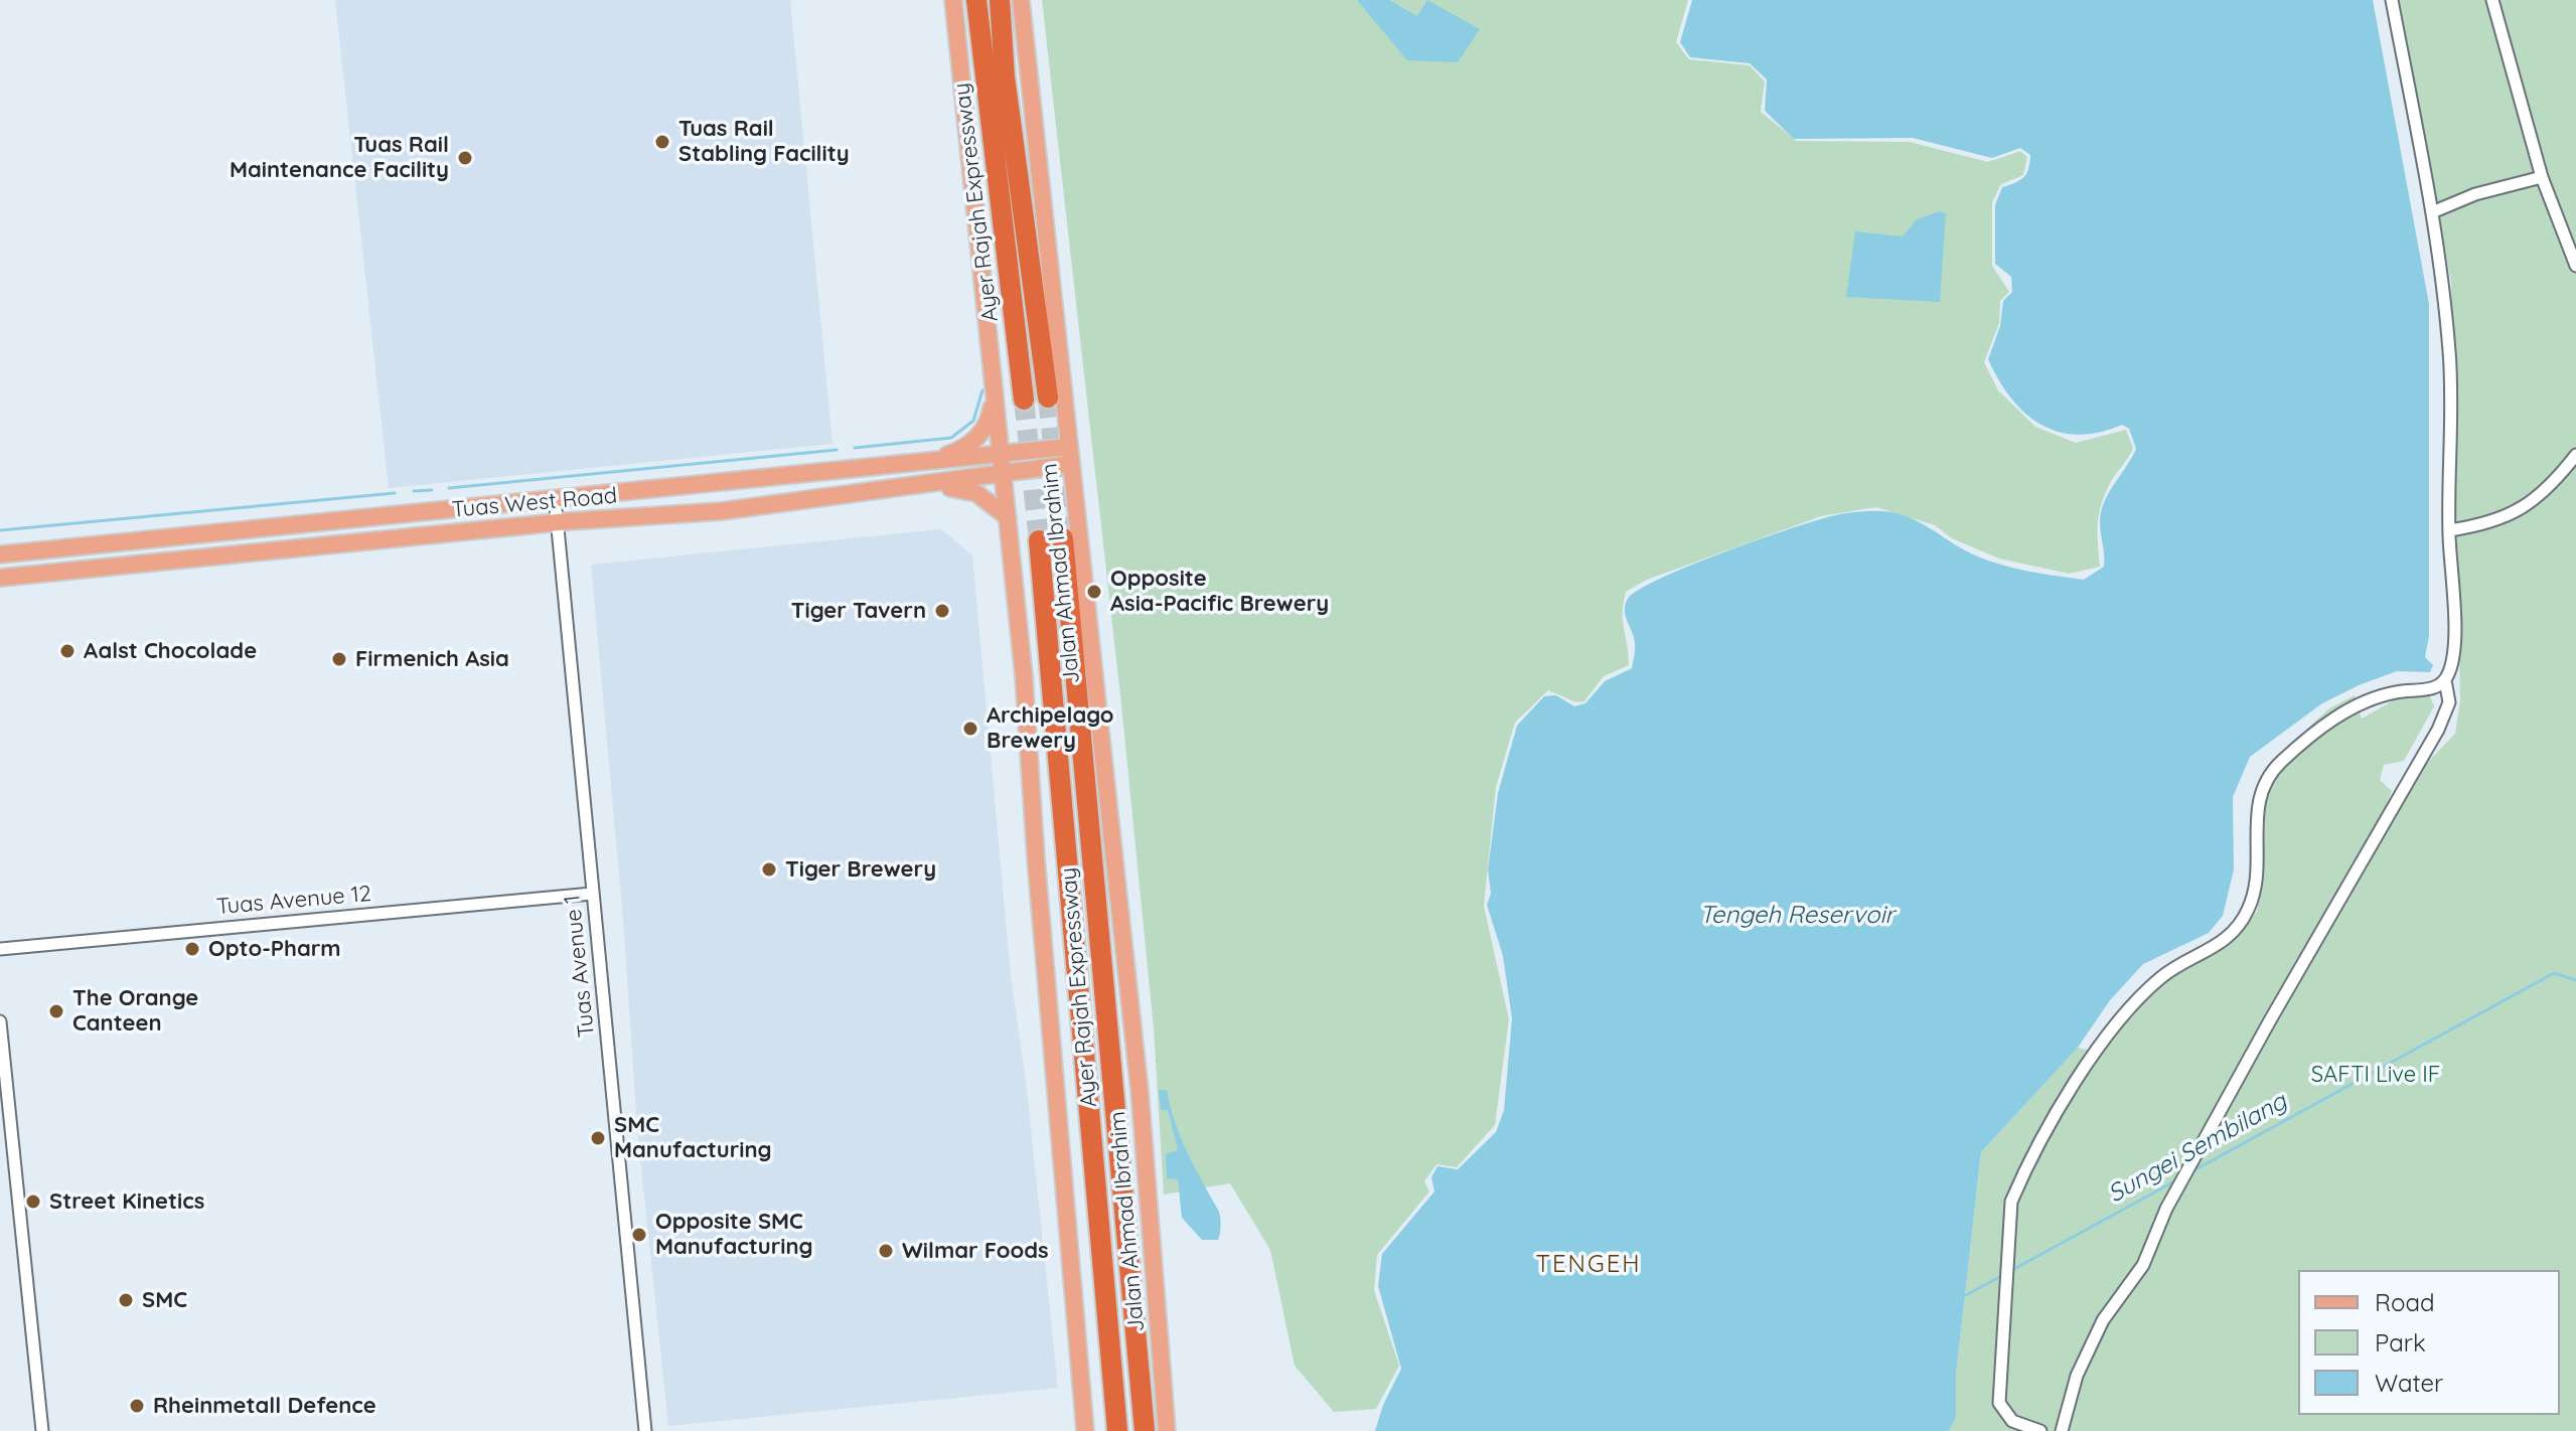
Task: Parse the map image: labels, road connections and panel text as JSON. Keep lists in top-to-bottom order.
{
  "streets": {
    "highway": ["Ayer Rajah Expressway"],
    "main road": ["Tuas West Road", "Jalan Ahmad Ibrahim"],
    "street": ["Tuas Avenue 12", "Tuas Avenue 1"]
  },
  "crossings": [
    ["Tuas West Road", "Jalan Ahmad Ibrahim"],
    ["Tuas West Road", "Tuas Avenue 1"],
    ["Tuas Avenue 12", "Tuas Avenue 1"]
  ],
  "districts": ["TENGEH"],
  "water": ["Tengeh Reservoir", "Sungei Sembilang"],
  "parks": ["SAFTI Live IF"],
  "places": [
    "Tuas Rail Stabling Facility",
    "Tuas Rail Maintenance Facility",
    "Opposite Asia-Pacific Brewery",
    "Tiger Tavern",
    "Aalst Chocolade",
    "Firmenich Asia",
    "Archipelago Brewery",
    "Tiger Brewery",
    "Opto-Pharm",
    "The Orange Canteen",
    "SMC Manufacturing",
    "Street Kinetics",
    "Opposite SMC Manufacturing",
    "Wilmar Foods",
    "SMC",
    "Rheinmetall Defence"
  ],
  "legend": ["Road", "Park", "Water"]
}
